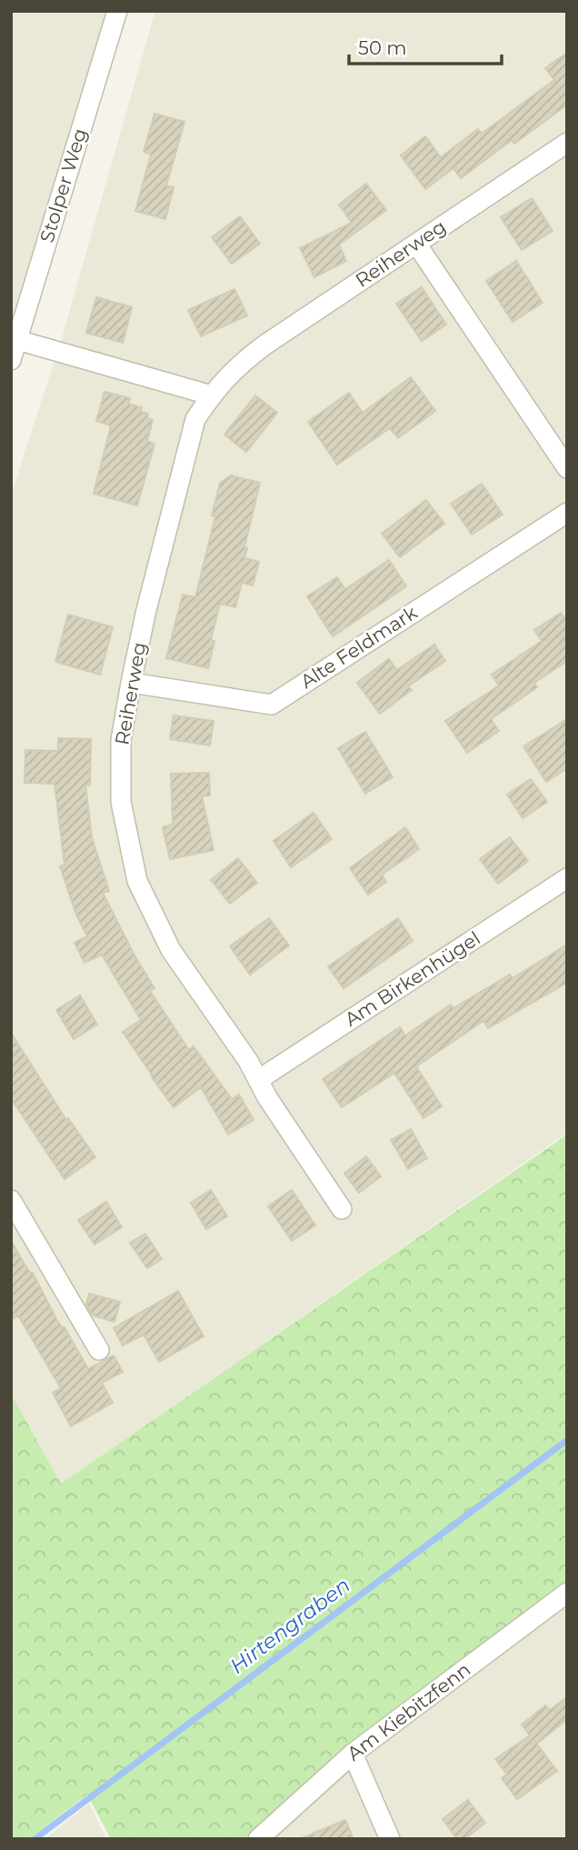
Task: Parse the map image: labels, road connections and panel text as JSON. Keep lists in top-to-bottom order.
{
  "streets": {
    "street": [
      "Stolper Weg",
      "Reiherweg",
      "Alte Feldmark",
      "Am Birkenhügel",
      "Am Kiebitzfenn"
    ]
  },
  "crossings": [
    ["Reiherweg", "Alte Feldmark"],
    ["Reiherweg", "Am Birkenhügel"]
  ],
  "water": ["Hirtengraben"],
  "scale_bar": "50 m"
}
